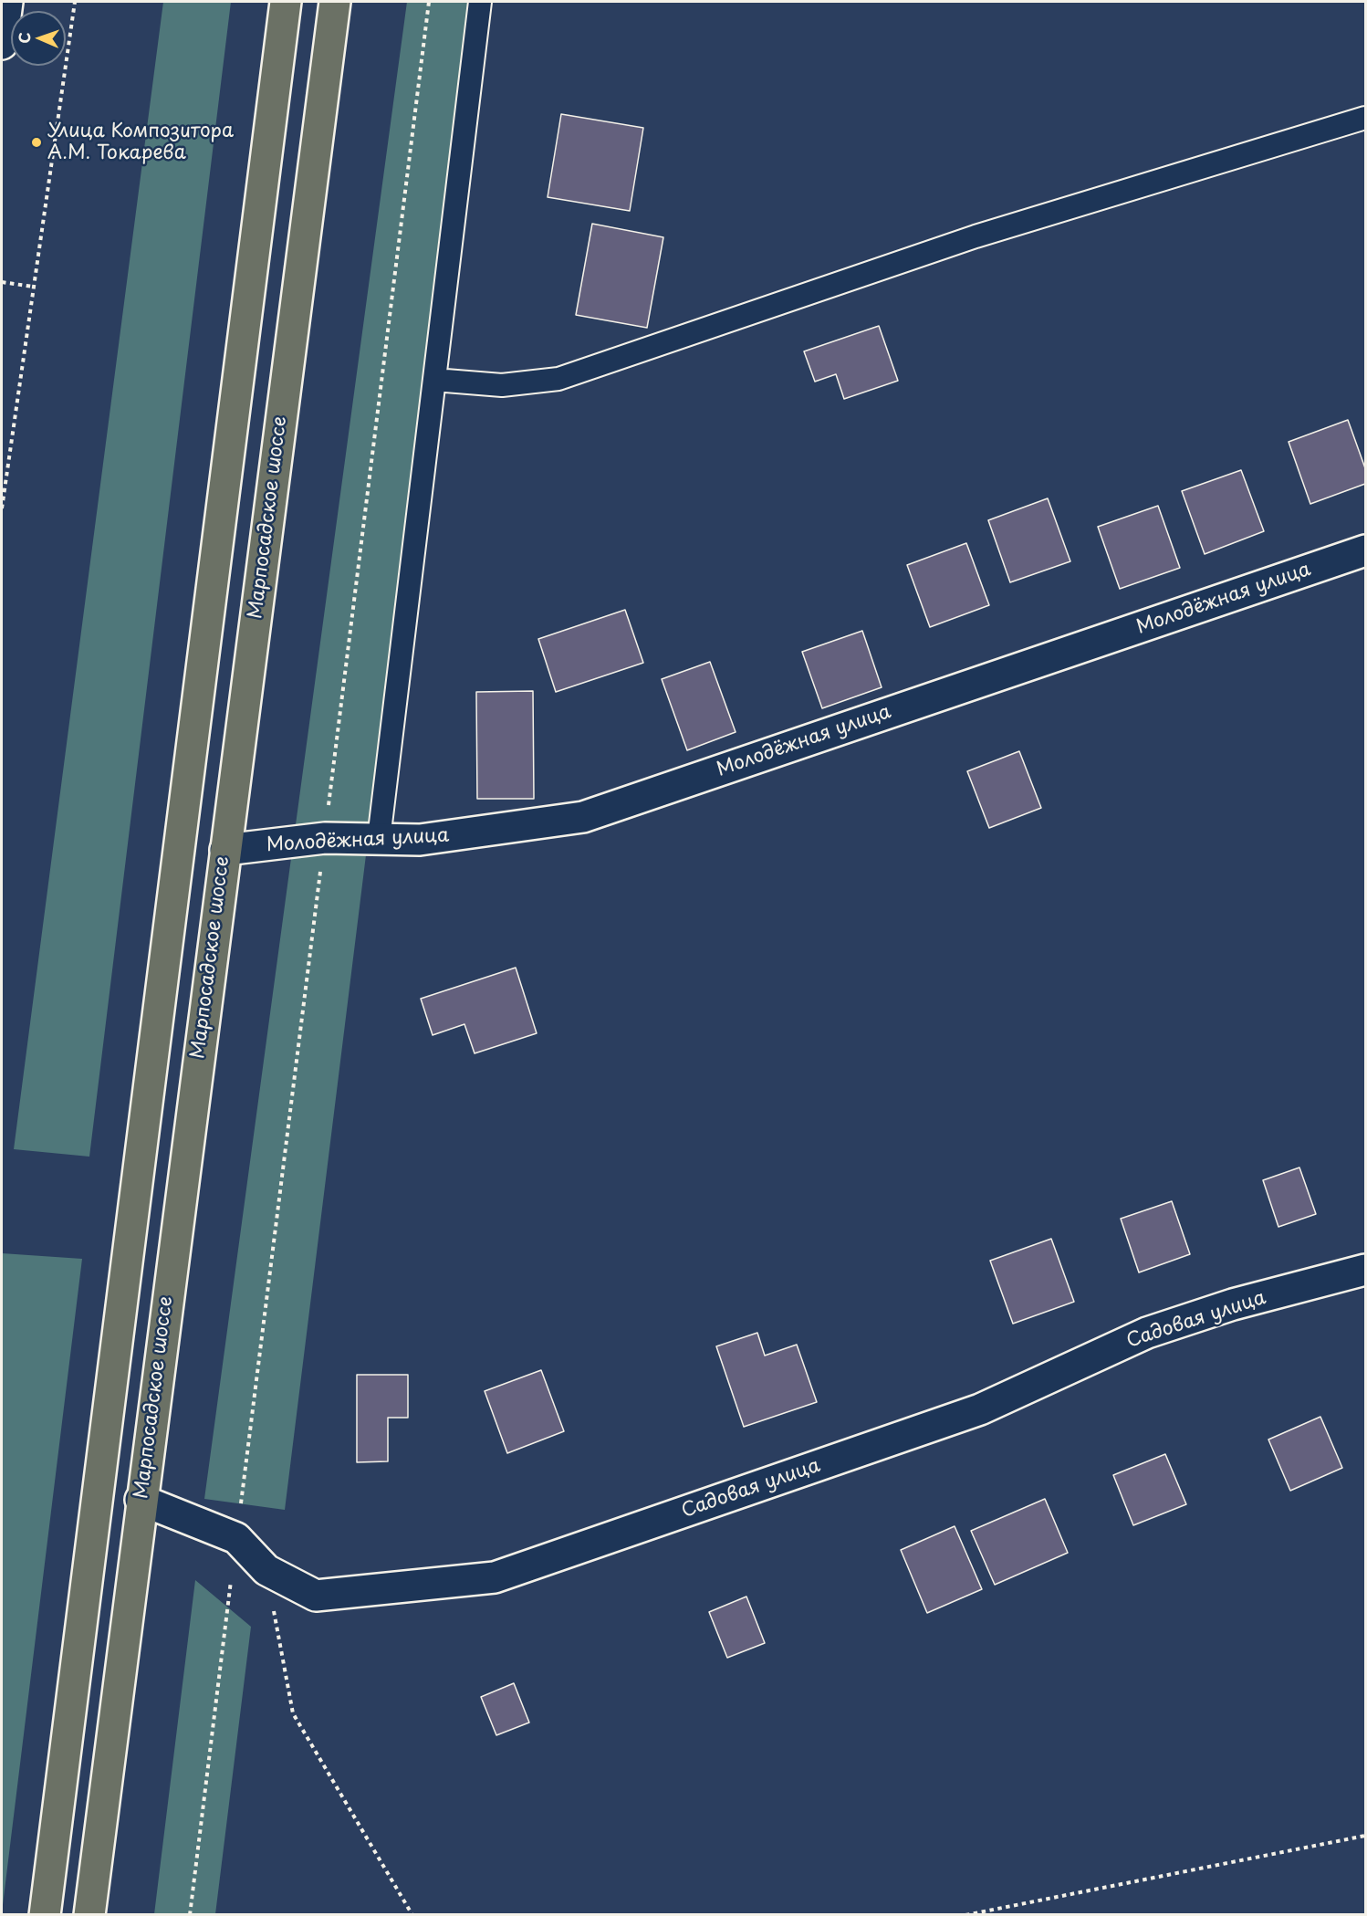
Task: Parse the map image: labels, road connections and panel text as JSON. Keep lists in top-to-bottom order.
{
  "streets": {
    "main road": ["Марпосадское шоссе"],
    "street": ["Молодёжная улица", "Садовая улица"]
  },
  "crossings": [
    ["Марпосадское шоссе", "Молодёжная улица"],
    ["Марпосадское шоссе", "Садовая улица"]
  ],
  "places": ["Улица Композитора А.М. Токарева"],
  "north": "left"
}
